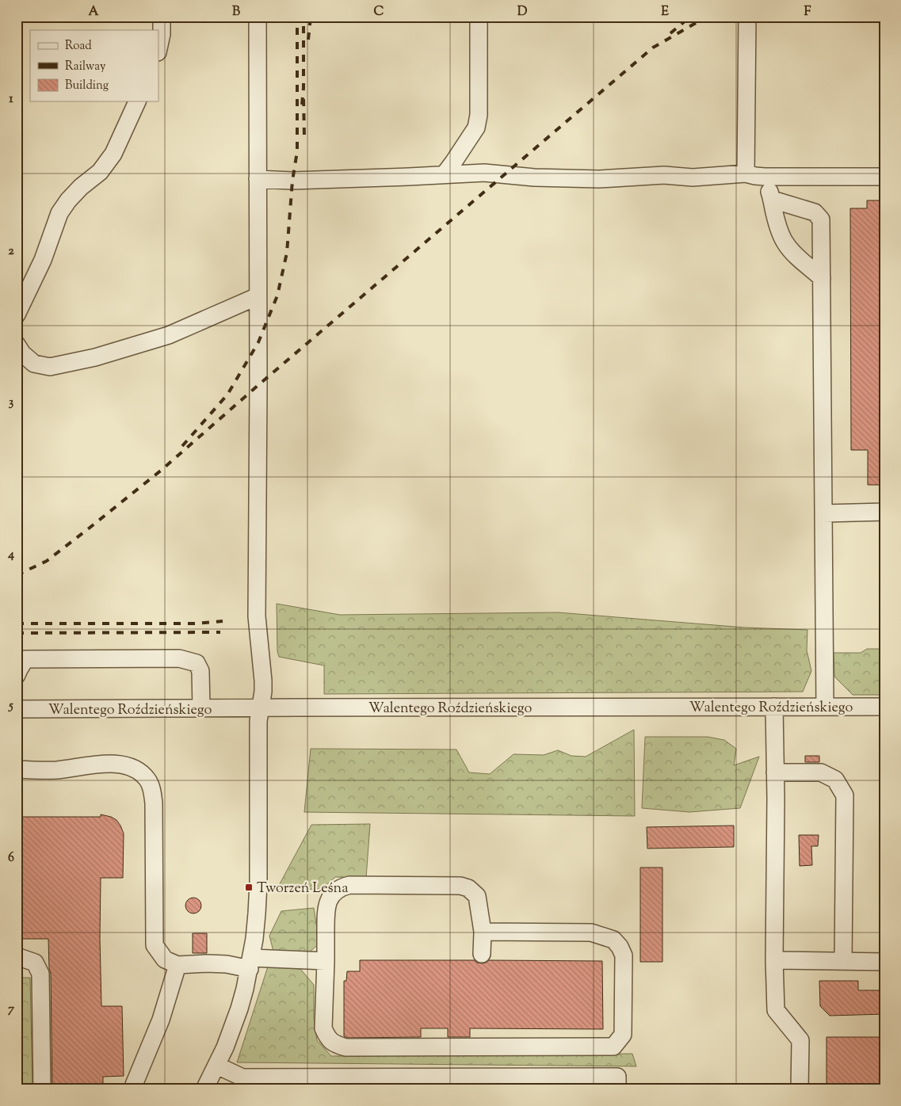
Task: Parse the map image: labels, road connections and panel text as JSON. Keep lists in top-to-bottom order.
{
  "streets": {
    "street": ["Walentego Roździeńskiego"]
  },
  "places": {
    "transit": ["Tworzeń Leśna"]
  },
  "legend": ["Road", "Railway", "Building"],
  "grid": {
    "columns": [
      "A",
      "B",
      "C",
      "D",
      "E",
      "F"
    ],
    "rows": [
      "1",
      "2",
      "3",
      "4",
      "5",
      "6",
      "7"
    ]
  }
}
